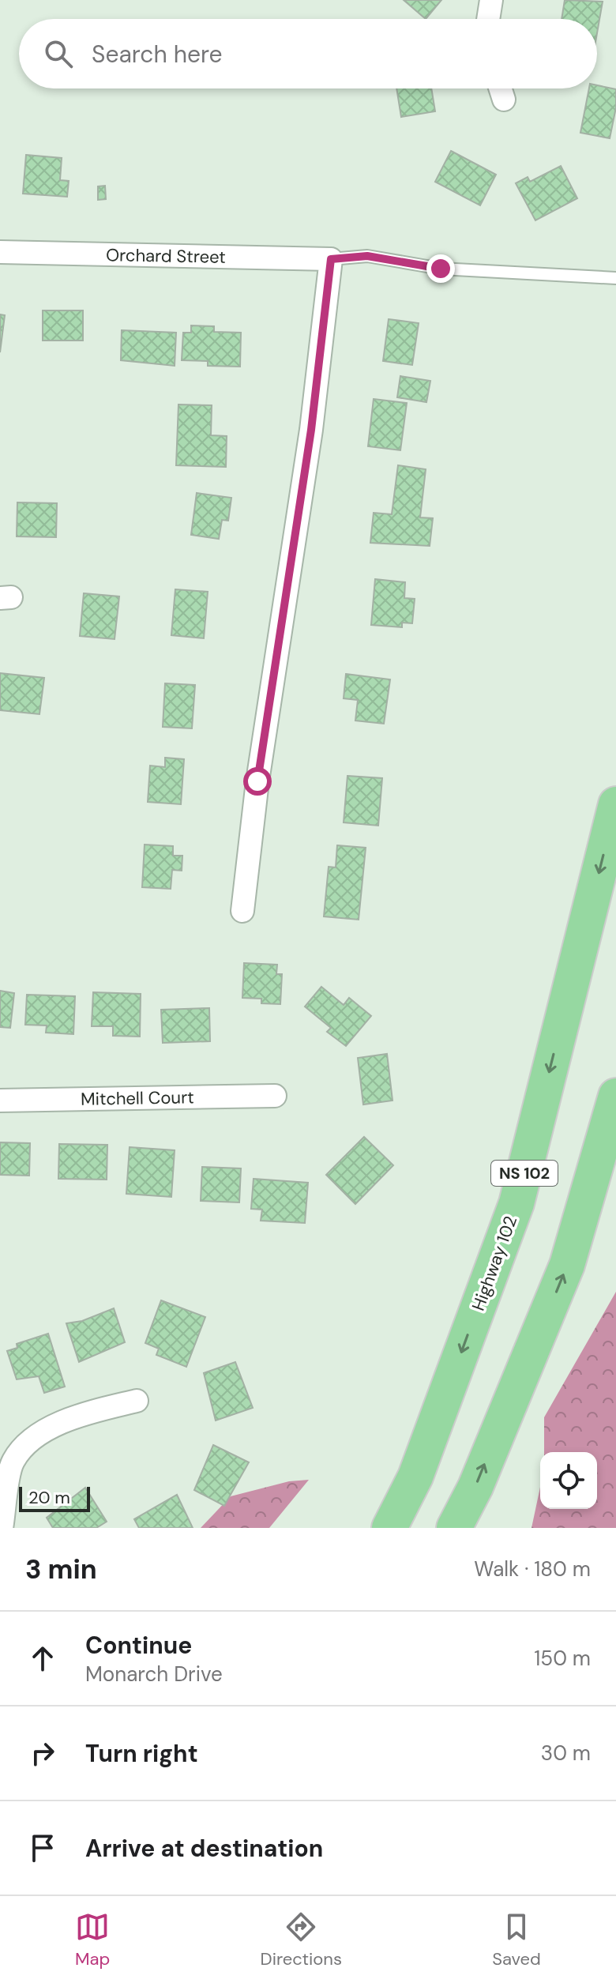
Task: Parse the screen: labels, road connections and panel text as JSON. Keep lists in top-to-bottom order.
{
  "streets": {
    "highway": ["NS 102", "Highway 102"],
    "street": ["Orchard Street", "Mitchell Court"]
  },
  "scale_bar": "20 m",
  "page": {
    "search": "Search here",
    "scale": "20 m",
    "heading": ["3 min", "Walk · 180 m"],
    "list": [
      ["Continue", "Monarch Drive", "150 m"],
      ["Turn right", "30 m"],
      "Arrive at destination"
    ],
    "nav": ["Map", "Directions", "Saved"]
  }
}
